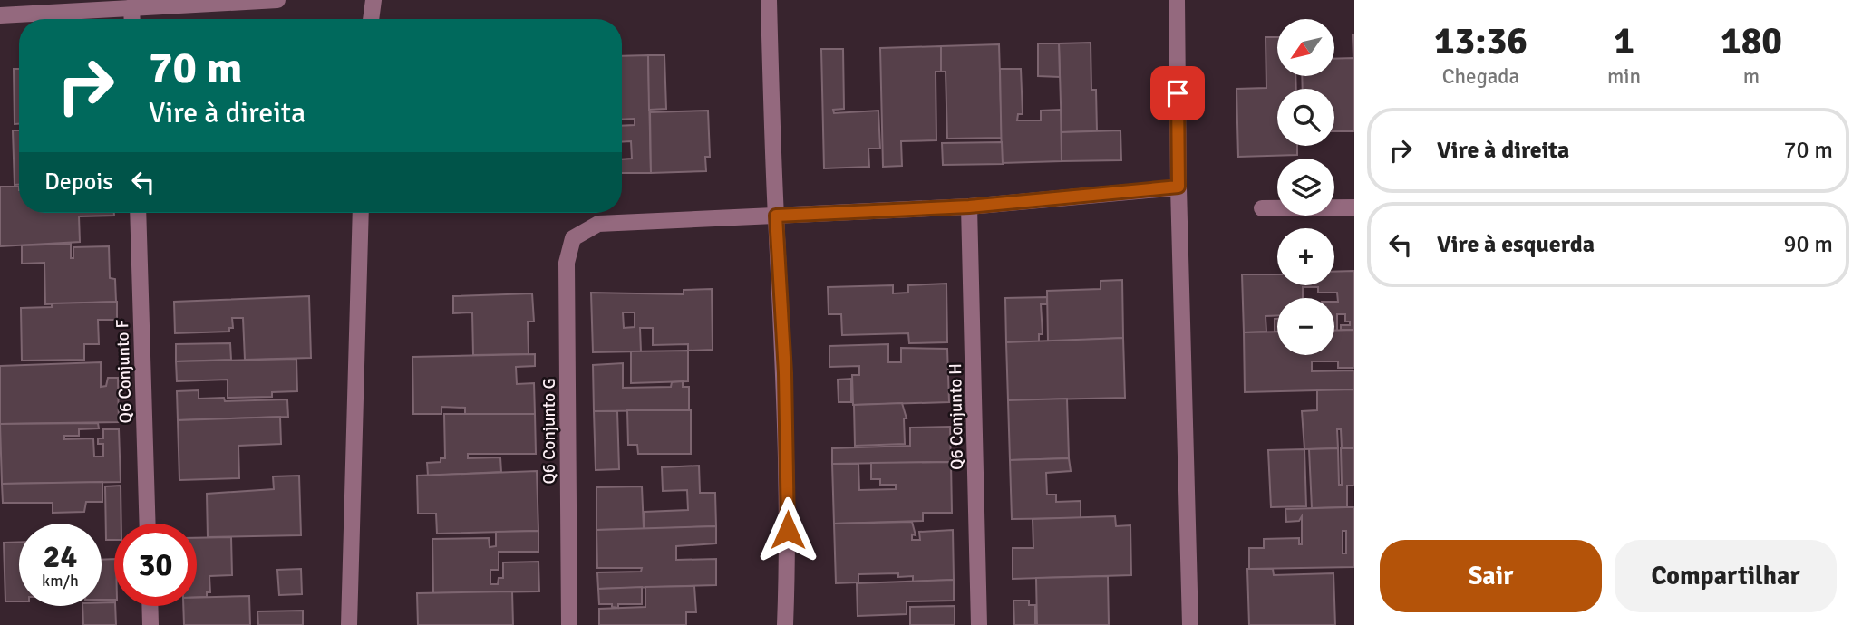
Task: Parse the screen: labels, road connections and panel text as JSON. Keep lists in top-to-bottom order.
{
  "streets": {
    "street": ["Q6 Conjunto F", "Q6 Conjunto H", "Q6 Conjunto G"]
  },
  "north": "bottom left",
  "page": {
    "eta": [
      "13:36",
      "Chegada",
      "1",
      "min",
      "180",
      "m"
    ],
    "map_buttons": ["+", "−"],
    "turn": ["70 m", "Vire à direita"],
    "list": [
      {
        "name": "Vire à direita",
        "value": "70 m"
      },
      {
        "name": "Vire à esquerda",
        "value": "90 m"
      }
    ],
    "then": "Depois",
    "speed": "24 km/h",
    "limit": "30",
    "buttons": ["Sair", "Compartilhar"]
  }
}
